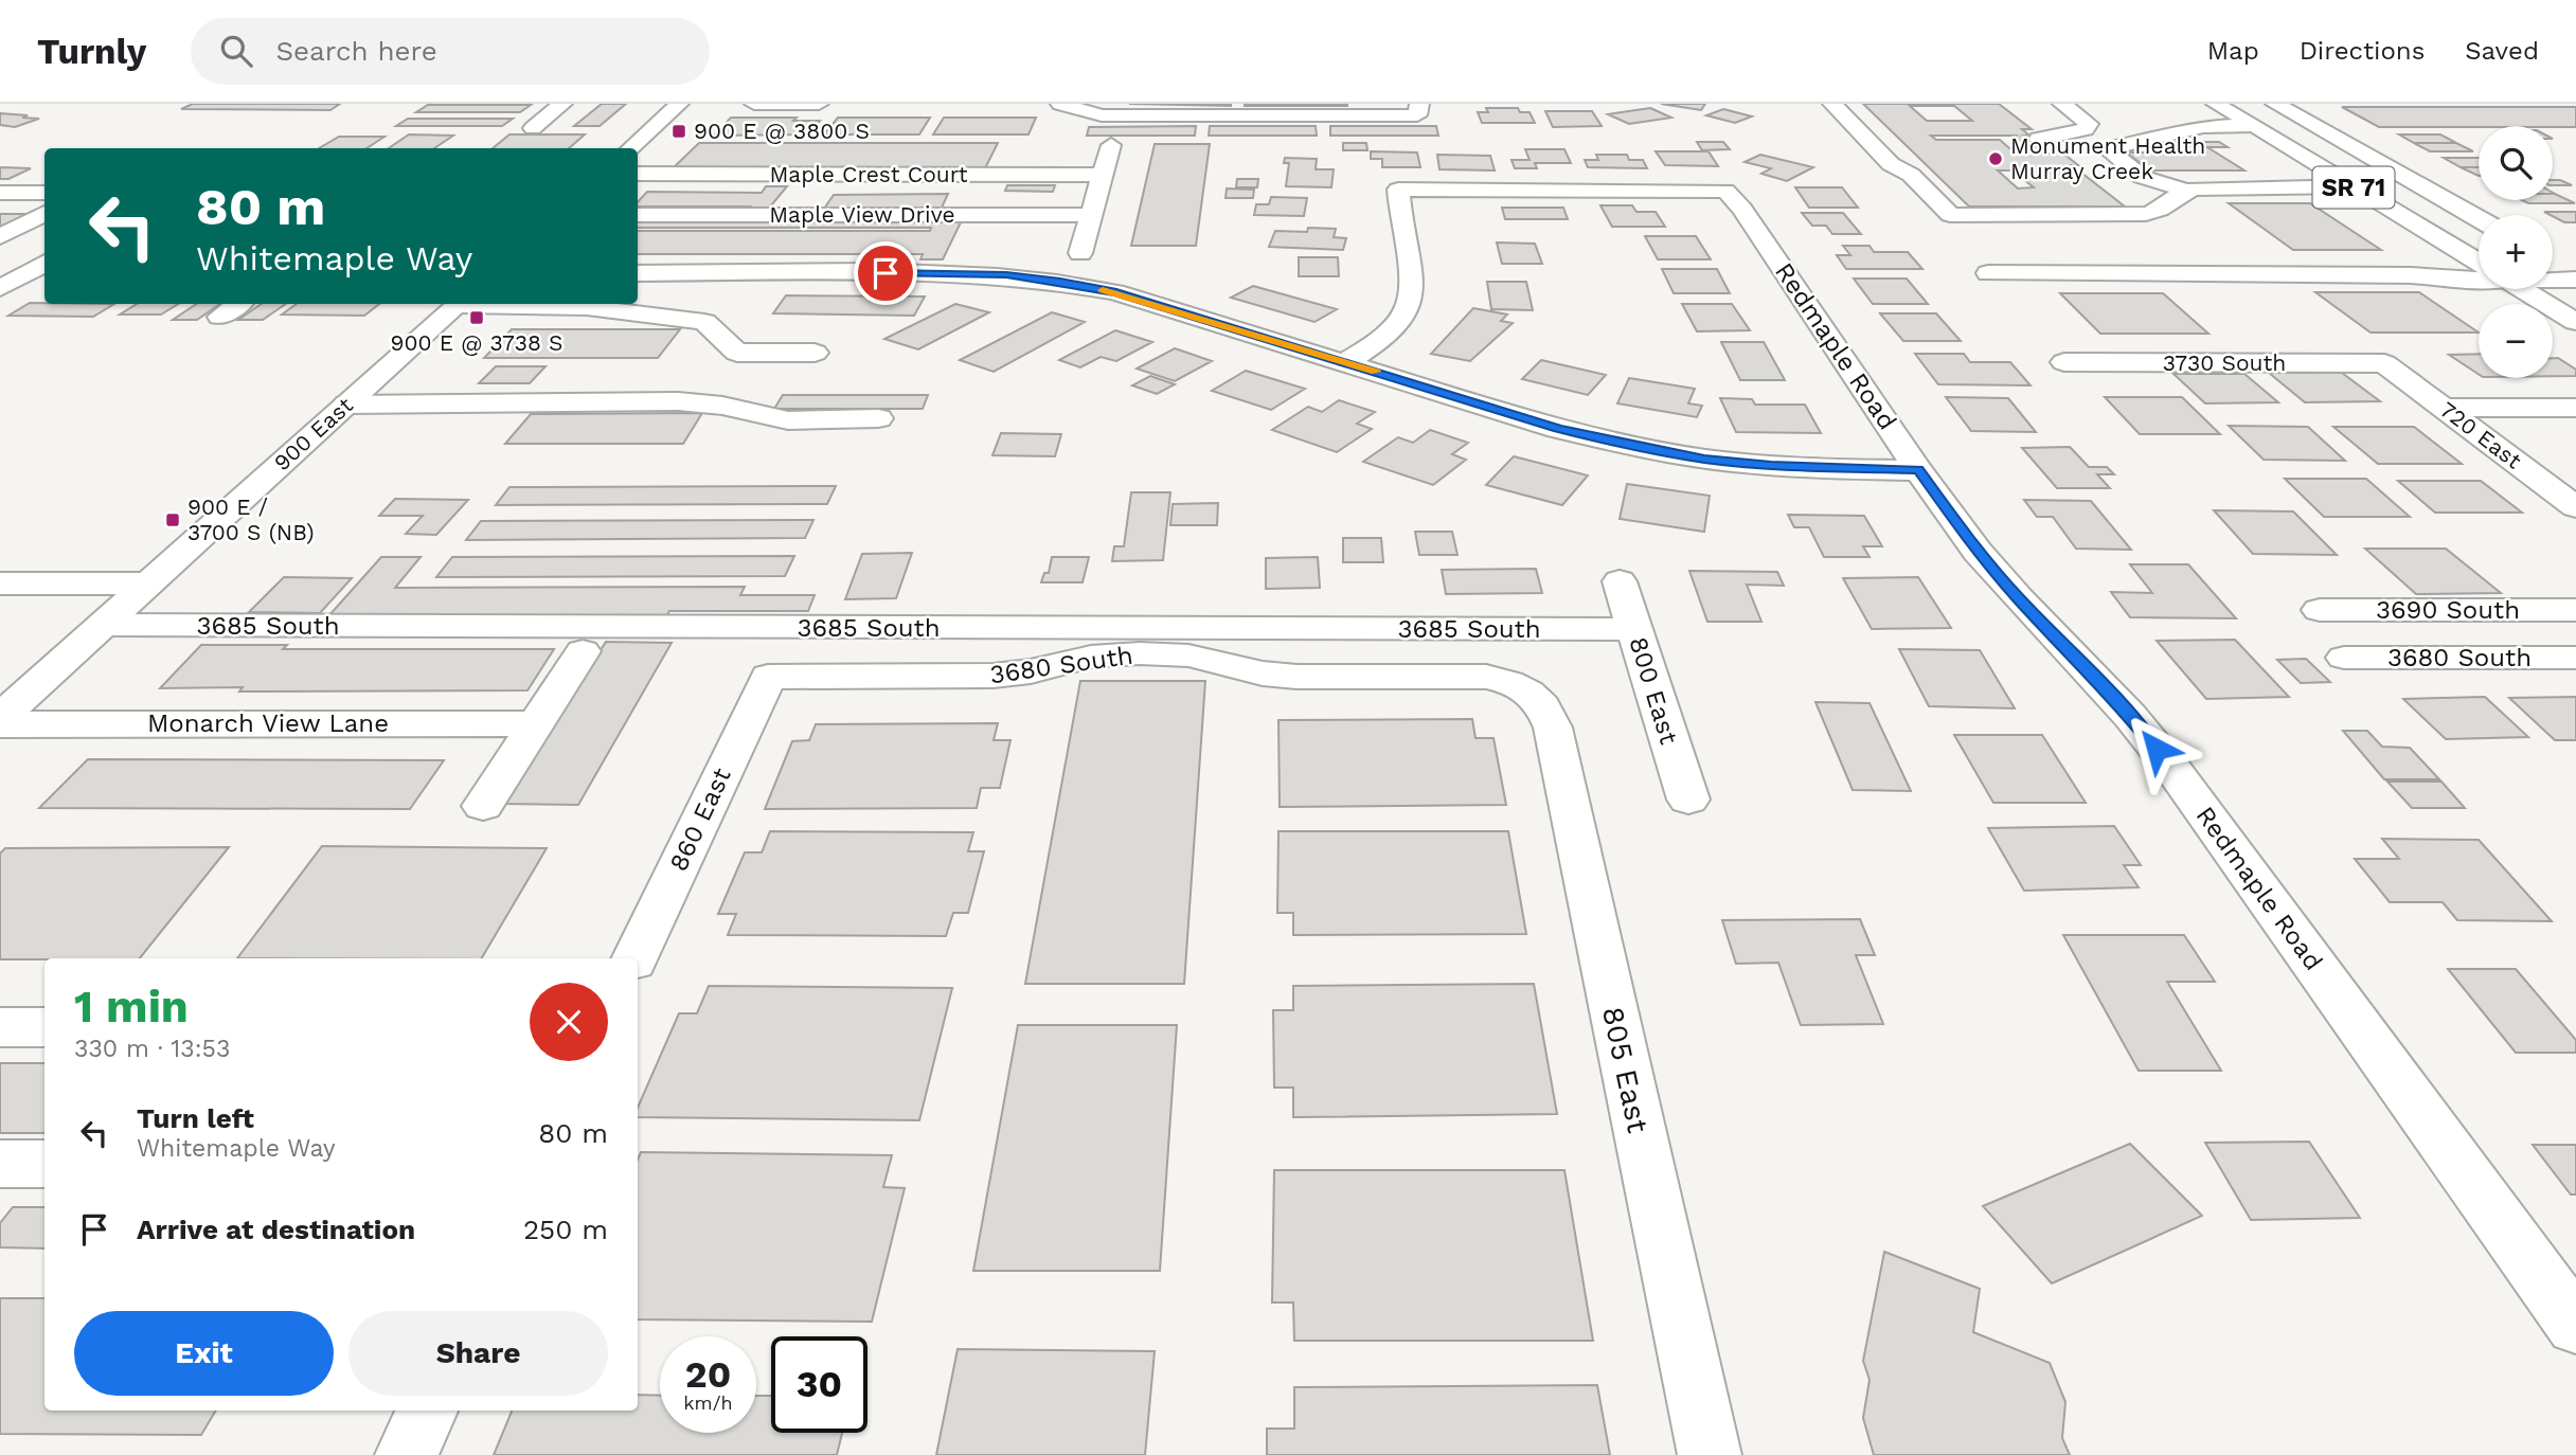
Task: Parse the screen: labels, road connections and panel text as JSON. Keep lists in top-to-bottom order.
{
  "streets": {
    "street": [
      "Maple Crest Court",
      "SR 71",
      "Maple View Drive",
      "Redmaple Road",
      "3730 South",
      "900 East",
      "720 East",
      "3690 South",
      "3685 South",
      "3680 South",
      "800 East",
      "Monarch View Lane",
      "860 East",
      "805 East"
    ]
  },
  "crossings": [
    ["3730 South", "720 East"],
    ["900 East", "3685 South"],
    ["3685 South", "800 East"],
    ["3680 South", "860 East"],
    ["3680 South", "805 East"]
  ],
  "places": {
    "transit": ["900 E @ 3800 S", "900 E @ 3738 S", "900 E / 3700 S (NB)"],
    "other": ["Monument Health Murray Creek"]
  },
  "page": {
    "header": "Turnly",
    "search": "Search here",
    "nav": ["Map", "Directions", "Saved"],
    "map_buttons": ["+", "−"],
    "turn": ["80 m", "Whitemaple Way"],
    "heading": ["1 min", "330 m · 13:53"],
    "list": [
      {
        "name": "Turn left",
        "note": "Whitemaple Way",
        "value": "80 m"
      },
      {
        "name": "Arrive at destination",
        "value": "250 m"
      }
    ],
    "buttons": ["Exit", "Share"],
    "speed": "20 km/h",
    "limit": "30"
  }
}
